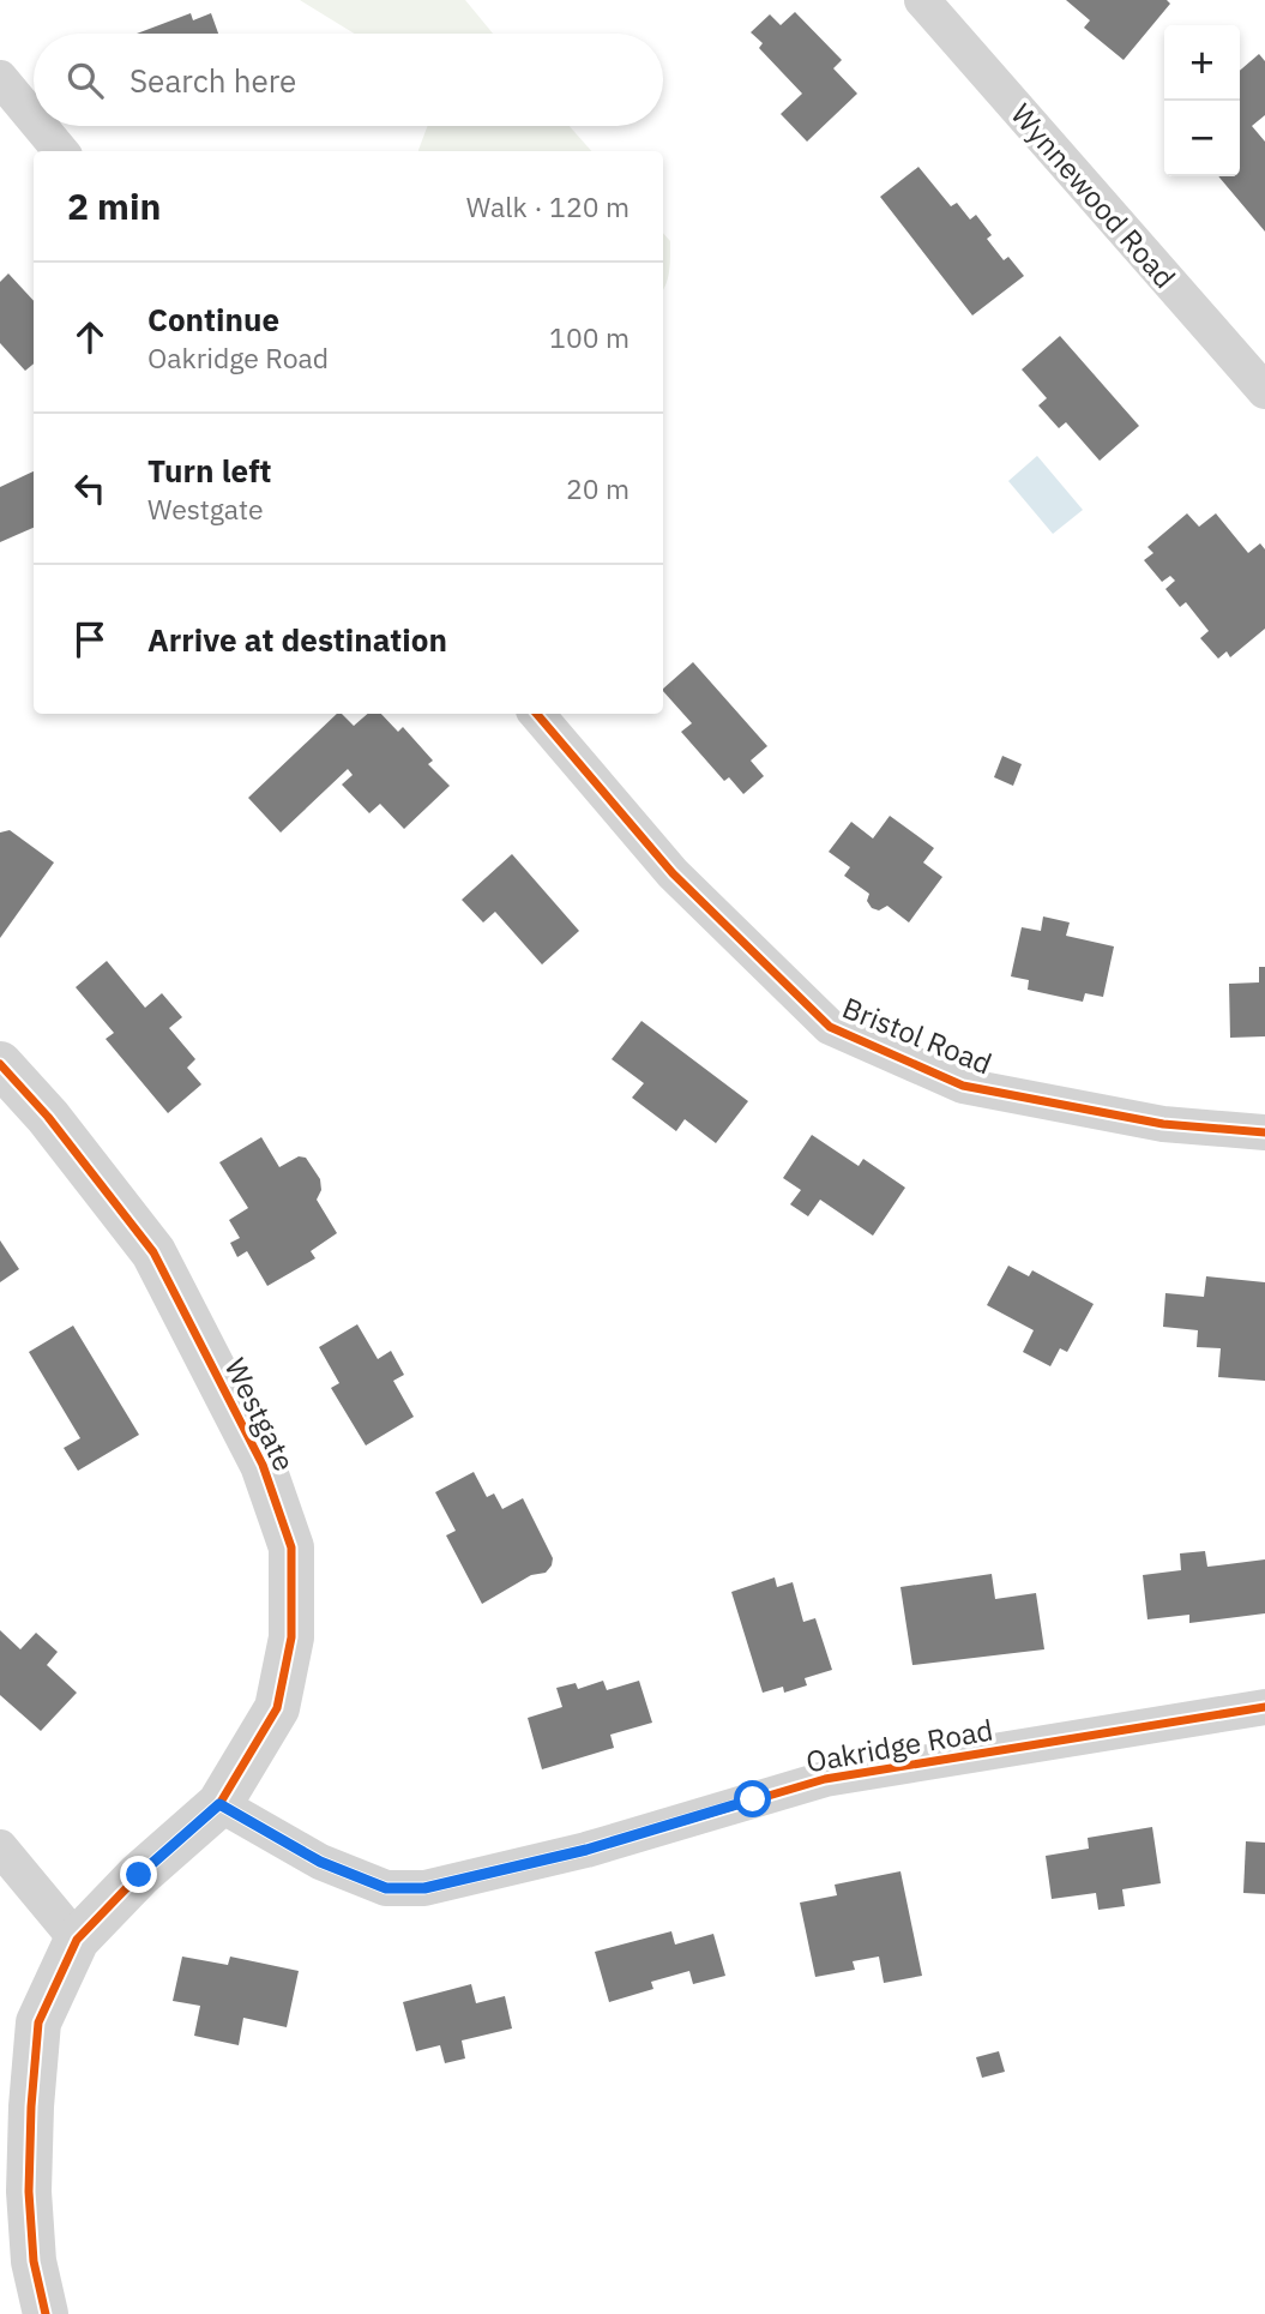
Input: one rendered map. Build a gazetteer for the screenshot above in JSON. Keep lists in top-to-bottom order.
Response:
{
  "streets": {
    "street": [
      "Wynnewood Road",
      "Bristol Road",
      "Westgate",
      "Oakridge Road"
    ]
  },
  "crossings": [
    ["Westgate", "Oakridge Road"]
  ],
  "page": {
    "map_buttons": ["+", "−"],
    "search": "Search here",
    "heading": ["2 min", "Walk · 120 m"],
    "list": [
      ["Continue", "Oakridge Road", "100 m"],
      ["Turn left", "Westgate", "20 m"],
      "Arrive at destination"
    ]
  }
}
